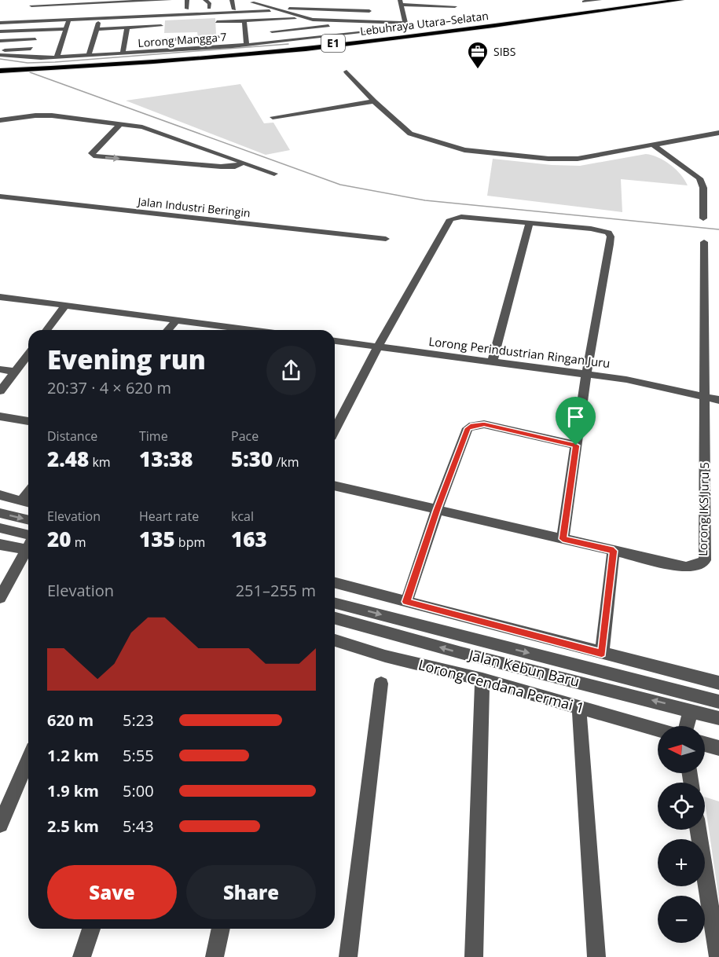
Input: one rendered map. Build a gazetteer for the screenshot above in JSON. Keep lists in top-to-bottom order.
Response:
{
  "streets": {
    "highway": ["Lebuhraya Utara–Selatan", "E1"],
    "street": [
      "Lorong Mangga 7",
      "Jalan Industri Beringin",
      "Lorong Perindustrian Ringan Juru",
      "Lorong IKS Juru 5",
      "Jalan Kebun Baru",
      "Lorong Cendana Permai 1"
    ]
  },
  "crossings": [
    ["Lorong Perindustrian Ringan Juru", "Lorong IKS Juru 5"]
  ],
  "places": {
    "office": ["SIBS"]
  },
  "north": "left",
  "page": {
    "heading": ["Evening run", "20:37 · 4 × 620 m"],
    "stats": [
      ["Distance", "2.48 km"],
      ["Time", "13:38"],
      ["Pace", "5:30 /km"],
      ["Elevation", "20 m"],
      ["Heart rate", "135 bpm"],
      ["kcal", "163"]
    ],
    "chart": ["Elevation", "251–255 m"],
    "list": [
      {
        "name": "620 m",
        "note": "5:23"
      },
      {
        "name": "1.2 km",
        "note": "5:55"
      },
      {
        "name": "1.9 km",
        "note": "5:00"
      },
      {
        "name": "2.5 km",
        "note": "5:43"
      }
    ],
    "map_buttons": ["+", "−"],
    "buttons": ["Save", "Share"]
  }
}
